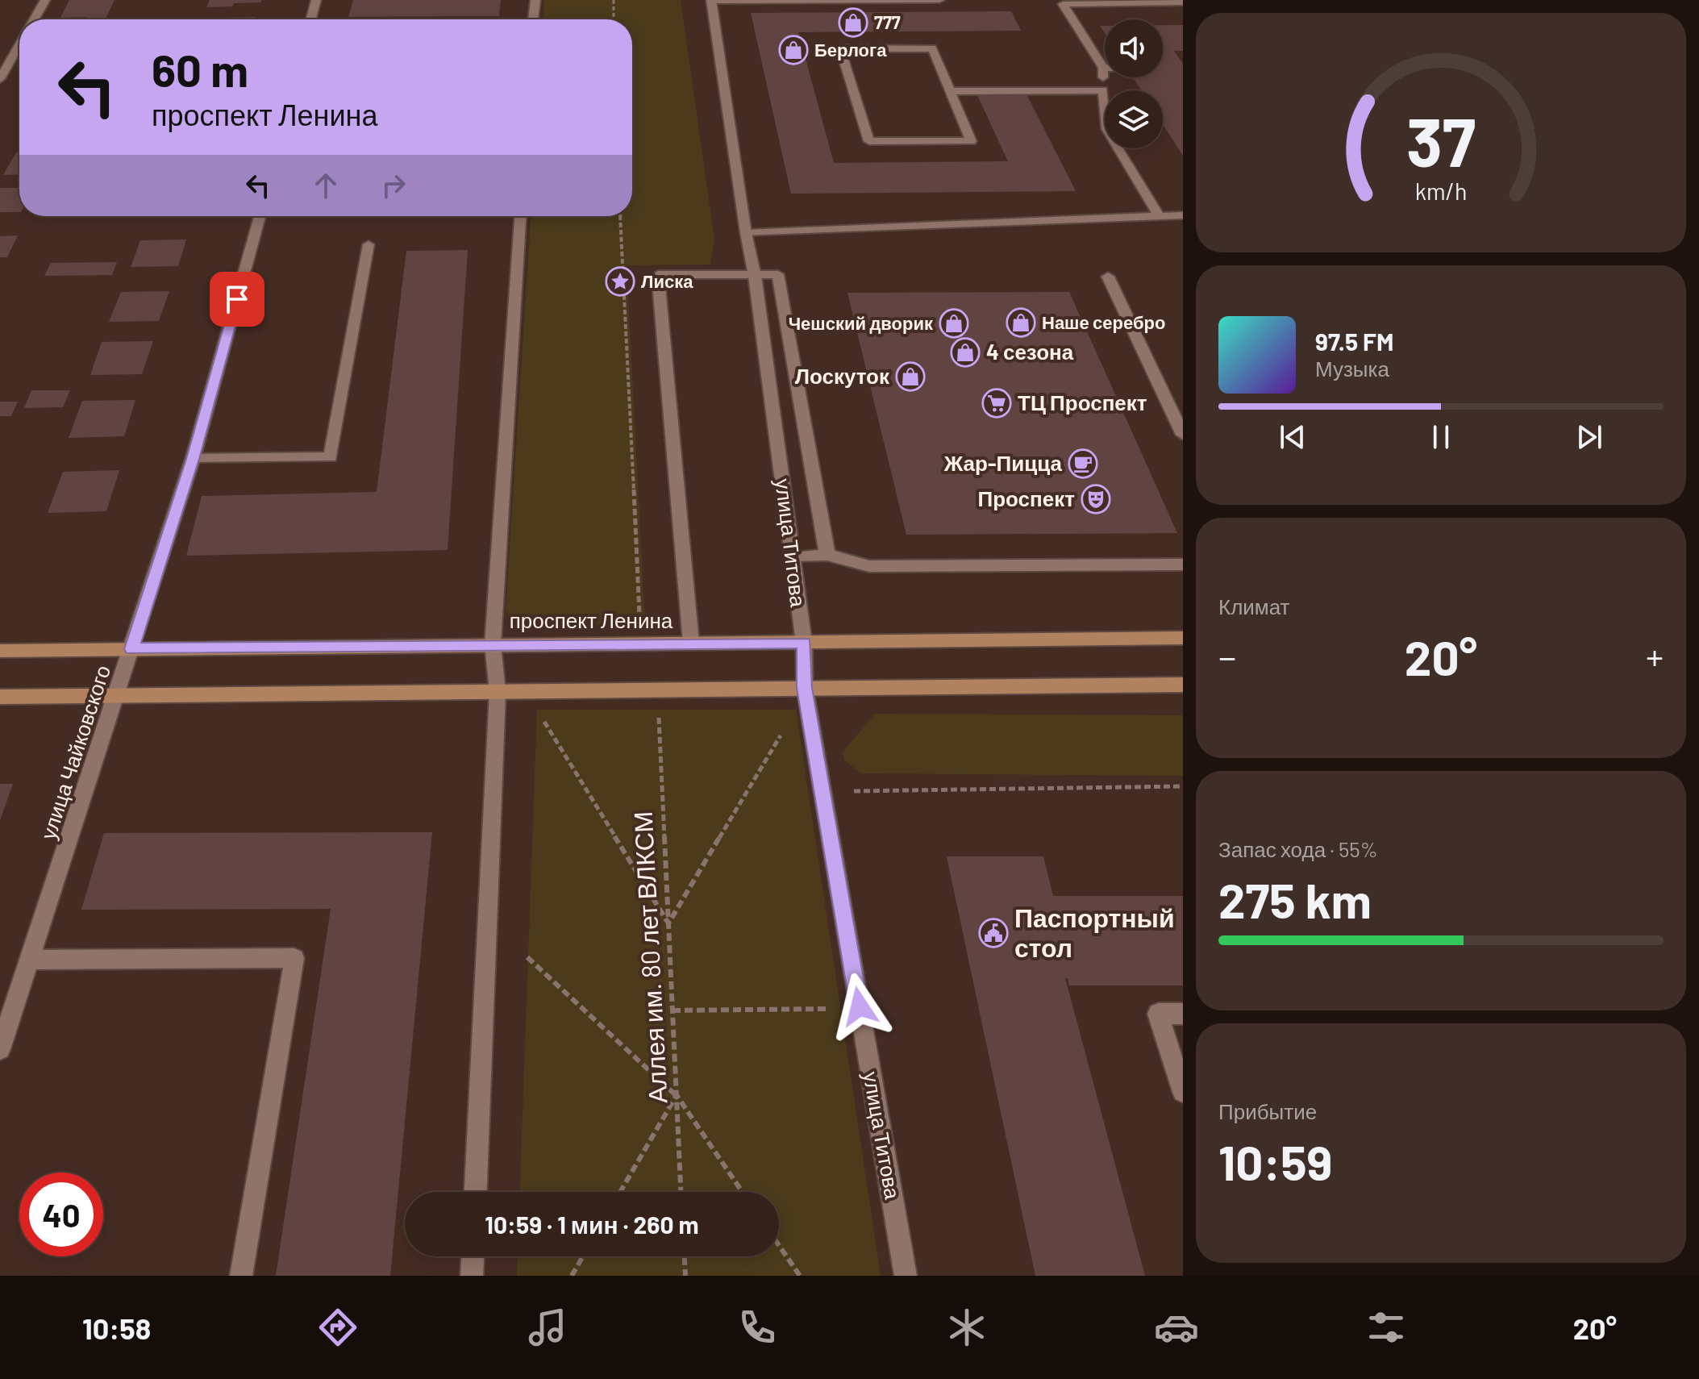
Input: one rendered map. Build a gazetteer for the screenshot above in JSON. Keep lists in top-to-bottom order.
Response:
{
  "streets": {
    "main road": ["проспект Ленина"],
    "street": ["улица Титова", "улица Чайковского"],
    "path": ["Аллея им. 80 лет ВЛКСМ"]
  },
  "crossings": [
    ["улица Титова", "проспект Ленина"],
    ["проспект Ленина", "улица Чайковского"]
  ],
  "places": {
    "shop": [
      "777",
      "Берлога",
      "Наше серебро",
      "Чешский дворик",
      "4 сезона",
      "Лоскуток"
    ],
    "place": ["Лиска"],
    "supermarket": ["ТЦ Проспект"],
    "cafe": ["Жар-Пицца"],
    "theatre": ["Проспект"],
    "public building": ["Паспортный стол"]
  },
  "page": {
    "turn": ["60 m", "проспект Ленина"],
    "song": ["97.5 FM", "Музыка"],
    "tile": [
      "Климат",
      ["Запас хода · 55%", "275 km"],
      ["Прибытие", "10:59"]
    ],
    "heat": ["−", "20°", "+"],
    "limit": "40",
    "trip": "10:59 · 1 мин · 260 m",
    "tabs": ["10:58", "20°"],
    "gauge": ["37", "km/h"]
  }
}
